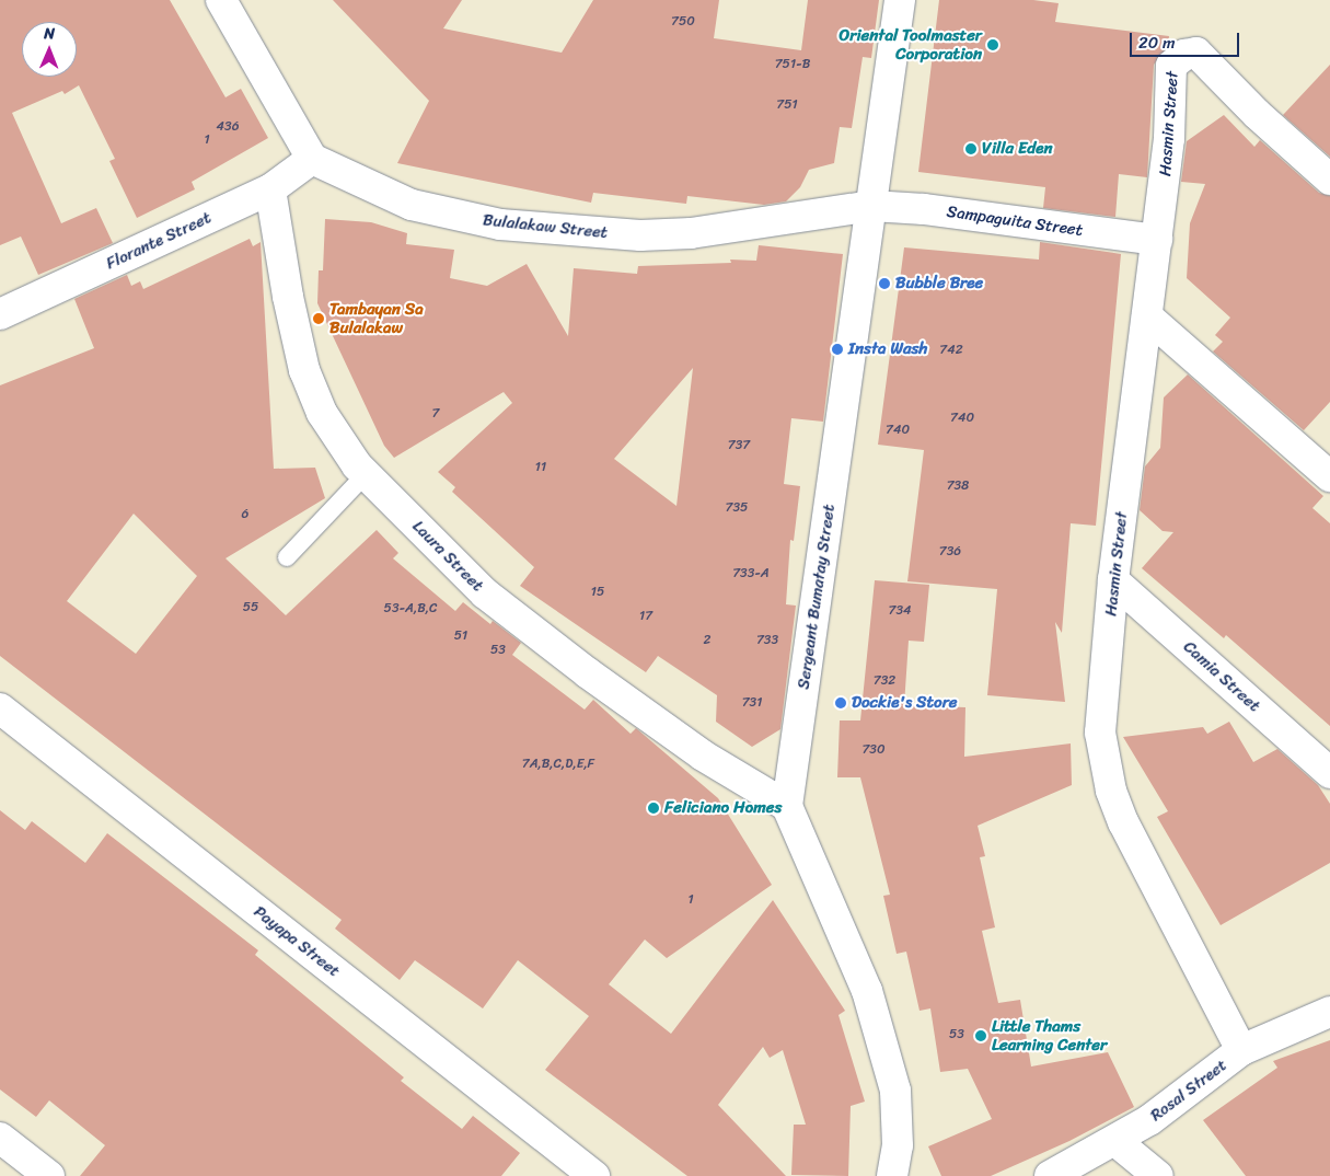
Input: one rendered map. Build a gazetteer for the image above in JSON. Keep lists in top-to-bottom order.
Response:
{
  "streets": {
    "street": [
      "Hasmin Street",
      "Sampaguita Street",
      "Bulalakaw Street",
      "Florante Street",
      "Laura Street",
      "Sergeant Bumatay Street",
      "Camia Street",
      "Payapa Street",
      "Rosal Street"
    ]
  },
  "crossings": [
    ["Hasmin Street", "Sampaguita Street"],
    ["Hasmin Street", "Camia Street"],
    ["Hasmin Street", "Rosal Street"],
    ["Sampaguita Street", "Bulalakaw Street"],
    ["Sampaguita Street", "Sergeant Bumatay Street"],
    ["Bulalakaw Street", "Florante Street"],
    ["Bulalakaw Street", "Sergeant Bumatay Street"],
    ["Florante Street", "Laura Street"],
    ["Laura Street", "Sergeant Bumatay Street"]
  ],
  "places": [
    "Oriental Toolmaster Corporation",
    "Villa Eden",
    "Bubble Bree",
    "Tambayan Sa Bulalakaw",
    "Insta Wash",
    "Dockie's Store",
    "Feliciano Homes",
    "Little Thams Learning Center"
  ],
  "house_numbers": [
    "750",
    "751-B",
    "751",
    "436",
    "1",
    "742",
    "7",
    "740",
    "740",
    "737",
    "11",
    "738",
    "735",
    "6",
    "736",
    "733-A",
    "15",
    "55",
    "53-A,B,C",
    "734",
    "17",
    "51",
    "2",
    "733",
    "53",
    "732",
    "731",
    "730",
    "7A,B,C,D,E,F",
    "1",
    "53"
  ],
  "scale_bar": "20 m",
  "north": "top"
}
